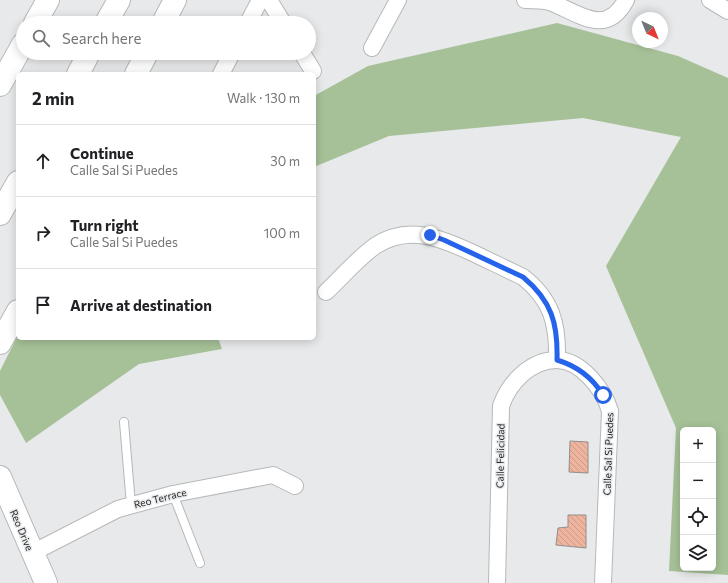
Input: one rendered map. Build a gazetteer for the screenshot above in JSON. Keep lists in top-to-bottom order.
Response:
{
  "streets": {
    "main road": ["Reo Drive"],
    "street": ["Calle Sal Si Puedes", "Calle Felicidad", "Reo Terrace"]
  },
  "crossings": [
    ["Calle Sal Si Puedes", "Calle Felicidad"],
    ["Reo Terrace", "Reo Drive"]
  ],
  "north": "bottom right",
  "page": {
    "search": "Search here",
    "heading": ["2 min", "Walk · 130 m"],
    "list": [
      ["Continue", "Calle Sal Si Puedes", "30 m"],
      ["Turn right", "Calle Sal Si Puedes", "100 m"],
      "Arrive at destination"
    ],
    "map_buttons": ["+", "−"]
  }
}
